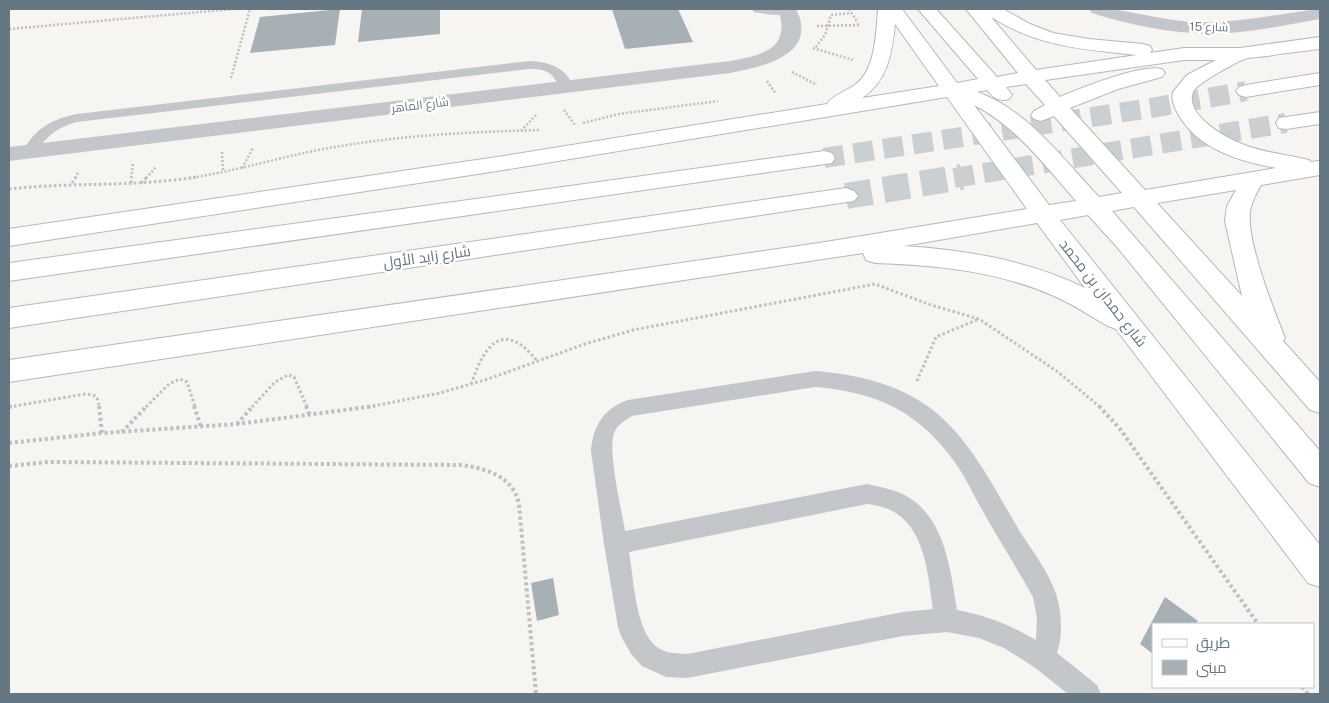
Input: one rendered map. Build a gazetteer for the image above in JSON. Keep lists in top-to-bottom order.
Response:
{
  "streets": {
    "main road": ["شارع زايد الأول", "شارع حمدان بن محمد"],
    "street": ["شارع 15", "شارع الماهر"]
  },
  "legend": ["طريق", "مبنى"]
}
